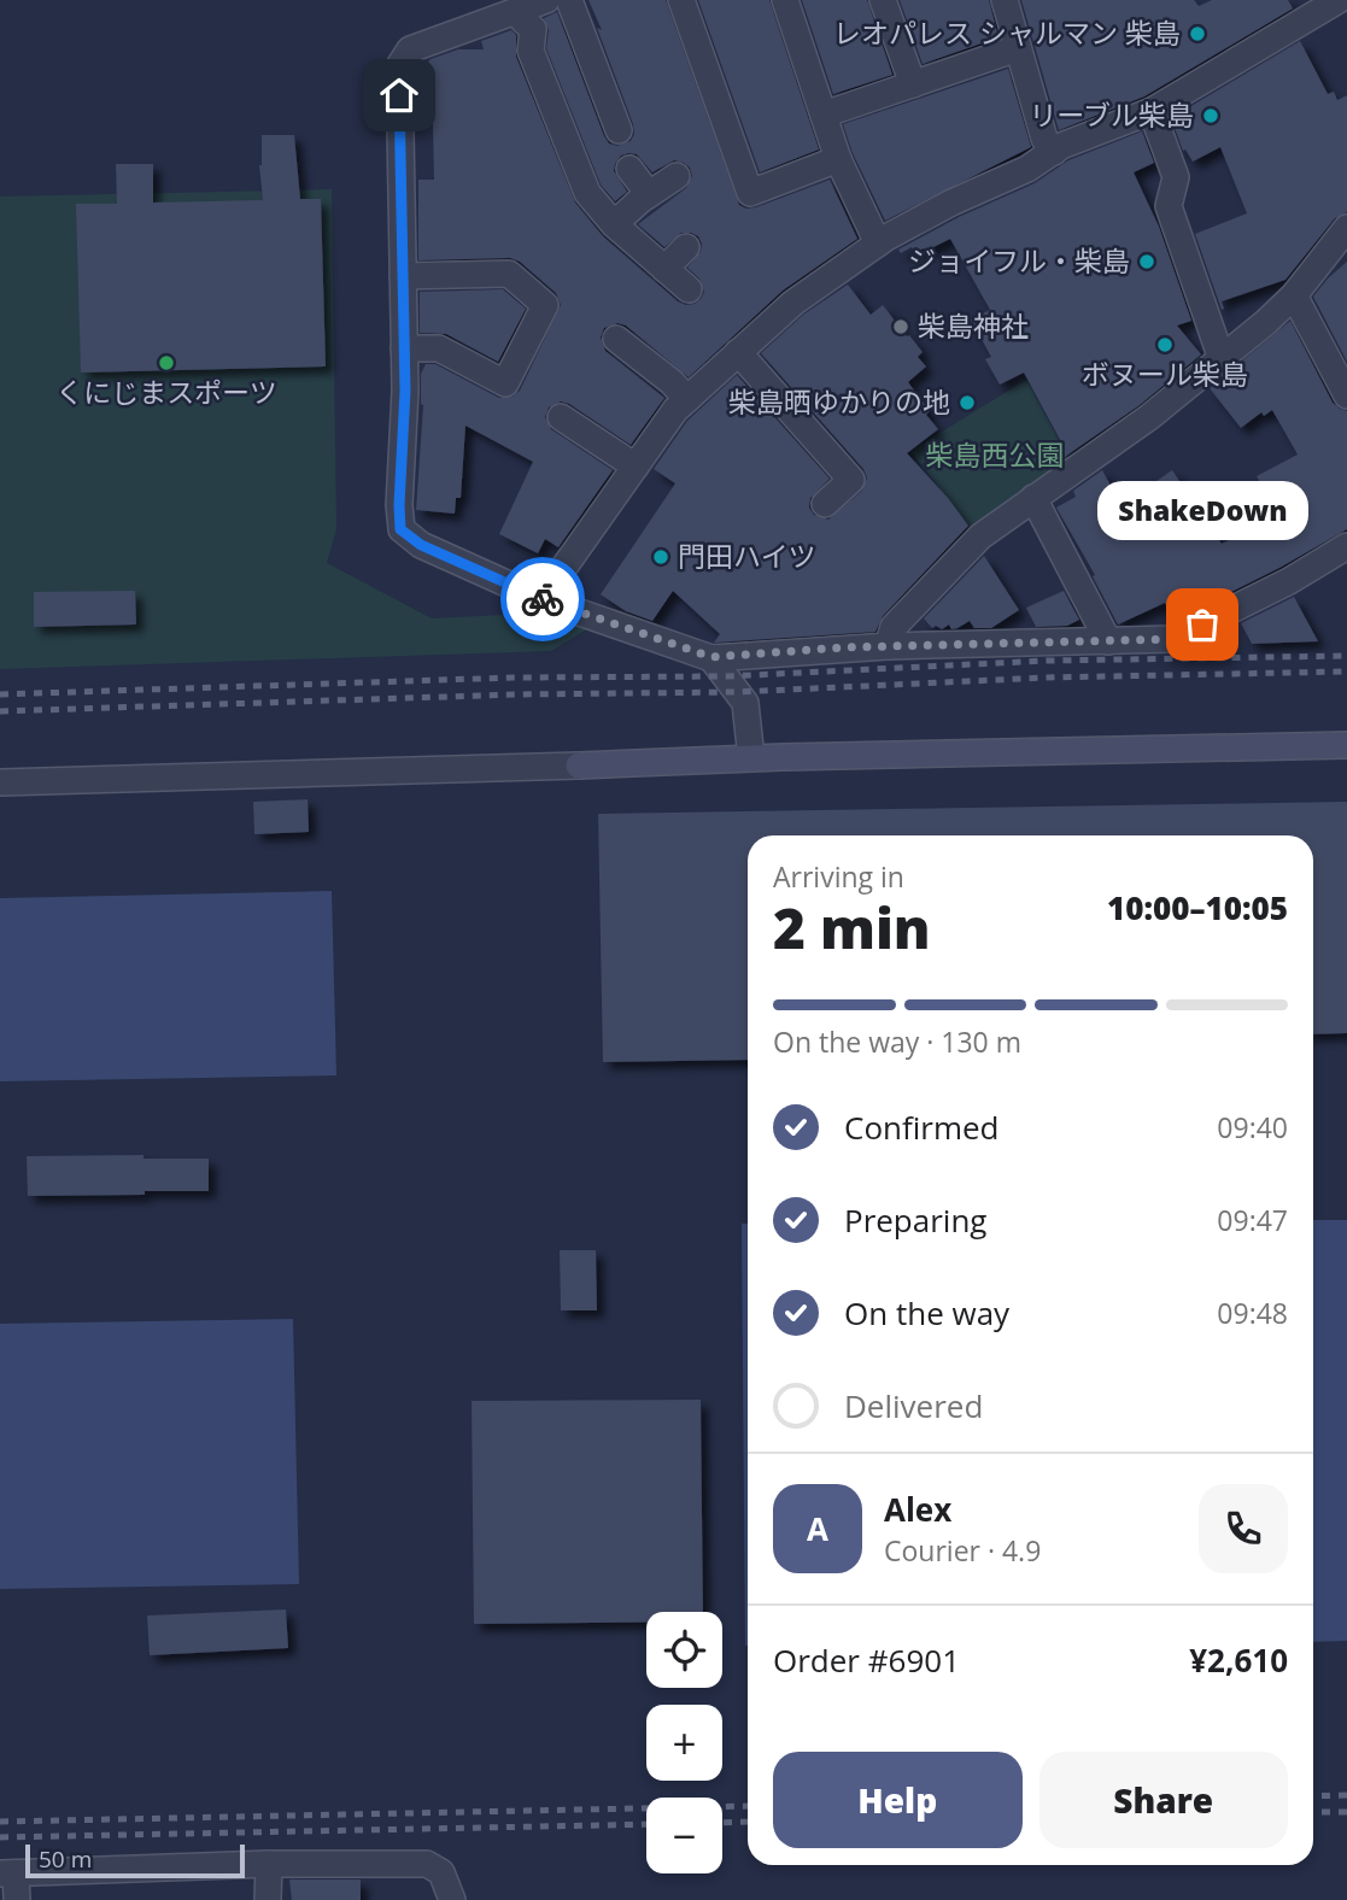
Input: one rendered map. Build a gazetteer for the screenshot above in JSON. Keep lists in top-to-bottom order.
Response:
{
  "parks": ["柴島西公園"],
  "places": [
    "レオパレス シャルマン 柴島",
    "リーブル柴島",
    "ジョイフル・柴島",
    "柴島神社",
    "ボヌール柴島",
    "くにじまスポーツ",
    "柴島晒ゆかりの地",
    "門田ハイツ",
    "ShakeDown"
  ],
  "scale_bar": "50 m",
  "page": {
    "bubble": "ShakeDown",
    "heading": ["2 min", "Arriving in", "10:00–10:05"],
    "panel": [
      "Alex",
      "Courier · 4.9",
      "Order #6901",
      "¥2,610"
    ],
    "bar": "On the way · 130 m",
    "list": [
      ["Confirmed", "09:40"],
      ["Preparing", "09:47"],
      ["On the way", "09:48"],
      "Delivered"
    ],
    "round": "A",
    "map_buttons": ["+", "−"],
    "buttons": ["Help", "Share"],
    "scale": "50 m"
  }
}
